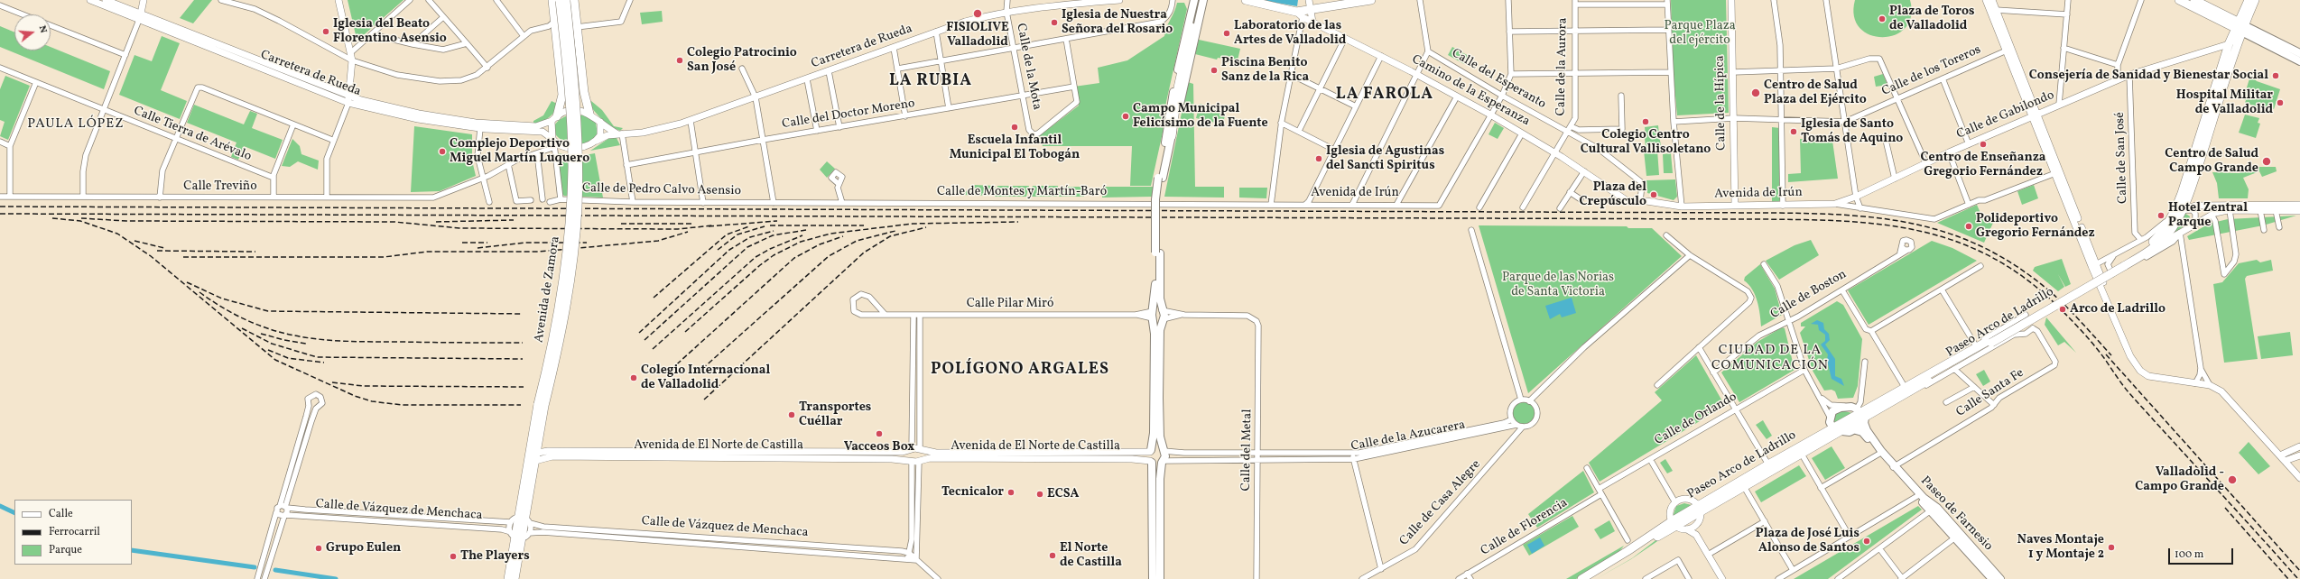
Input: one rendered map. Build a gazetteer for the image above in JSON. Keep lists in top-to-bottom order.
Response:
{
  "streets": {
    "main road": ["Avenida de Zamora", "Paseo Arco de Ladrillo", "Paseo de Farnesio"],
    "street": [
      "Carretera de Rueda",
      "Calle de la Mota",
      "Calle de la Aurora",
      "Calle de los Toreros",
      "Calle del Esperanto",
      "Camino de la Esperanza",
      "Calle de la Hípica",
      "Calle del Doctor Moreno",
      "Calle de Gabilondo",
      "Calle Tierra de Arévalo",
      "Calle de San José",
      "Calle Treviño",
      "Calle de Pedro Calvo Asensio",
      "Calle de Montes y Martín-Baró",
      "Avenida de Irún",
      "Calle de Boston",
      "Calle Pilar Miró",
      "Calle Santa Fe",
      "Calle de Orlando",
      "Calle de la Azucarera",
      "Avenida de El Norte de Castilla",
      "Calle del Metal",
      "Calle de Casa Alegre",
      "Calle de Vázquez de Menchaca",
      "Calle de Florencia"
    ]
  },
  "crossings": [
    ["Carretera de Rueda", "Calle de la Mota"],
    ["Carretera de Rueda", "Calle Treviño"],
    ["Calle de la Mota", "Calle del Doctor Moreno"],
    ["Calle de la Aurora", "Calle del Esperanto"],
    ["Calle de la Aurora", "Camino de la Esperanza"],
    ["Calle de los Toreros", "Calle de la Hípica"],
    ["Calle del Esperanto", "Camino de la Esperanza"],
    ["Camino de la Esperanza", "Avenida de Irún"],
    ["Calle de la Hípica", "Avenida de Irún"],
    ["Calle de Gabilondo", "Calle de San José"],
    ["Calle de Gabilondo", "Avenida de Irún"],
    ["Calle de San José", "Paseo Arco de Ladrillo"],
    ["Calle de Pedro Calvo Asensio", "Calle de Montes y Martín-Baró"],
    ["Calle de Montes y Martín-Baró", "Avenida de Irún"],
    ["Avenida de Zamora", "Avenida de El Norte de Castilla"],
    ["Avenida de Zamora", "Calle de Vázquez de Menchaca"],
    ["Paseo Arco de Ladrillo", "Calle Santa Fe"],
    ["Paseo Arco de Ladrillo", "Paseo de Farnesio"],
    ["Calle Santa Fe", "Paseo de Farnesio"],
    ["Calle de la Azucarera", "Calle del Metal"],
    ["Calle de la Azucarera", "Calle de Casa Alegre"]
  ],
  "districts": [
    "LA RUBIA",
    "LA FAROLA",
    "PAULA LÓPEZ",
    "CIUDAD DE LA COMUNICACIÓN",
    "POLÍGONO ARGALES"
  ],
  "parks": ["Parque Plaza del ejército", "Parque de las Norias de Santa Victoria"],
  "places": [
    "FISIOLIVE Valladolid",
    "Plaza de Toros de Valladolid",
    "Iglesia de Nuestra Señora del Rosario",
    "Iglesia del Beato Florentino Asensio",
    "Laboratorio de las Artes de Valladolid",
    "Colegio Patrocinio San José",
    "Piscina Benito Sanz de la Rica",
    "Consejería de Sanidad y Bienestar Social",
    "Centro de Salud Plaza del Ejército",
    "Hospital Militar de Valladolid",
    "Campo Municipal Felicísimo de la Fuente",
    "Colegio Centro Cultural Vallisoletano",
    "Escuela Infantil Municipal El Tobogán",
    "Iglesia de Santo Tomás de Aquino",
    "Centro de Enseñanza Gregorio Fernández",
    "Complejo Deportivo Miguel Martín Luquero",
    "Iglesia de Agustinas del Sancti Spiritus",
    "Centro de Salud Campo Grande",
    "Plaza del Crepúsculo",
    "Hotel Zentral Parque",
    "Polideportivo Gregorio Fernández",
    "Arco de Ladrillo",
    "Colegio Internacional de Valladolid",
    "Transportes Cuéllar",
    "Vacceos Box",
    "Valladolid - Campo Grande",
    "Tecnicalor",
    "ECSA",
    "Plaza de José Luis Alonso de Santos",
    "Naves Montaje 1 y Montaje 2",
    "Grupo Eulen",
    "El Norte de Castilla",
    "The Players"
  ],
  "legend": ["Calle", "Ferrocarril", "Parque"],
  "scale_bar": "100 m",
  "north": "right"
}
